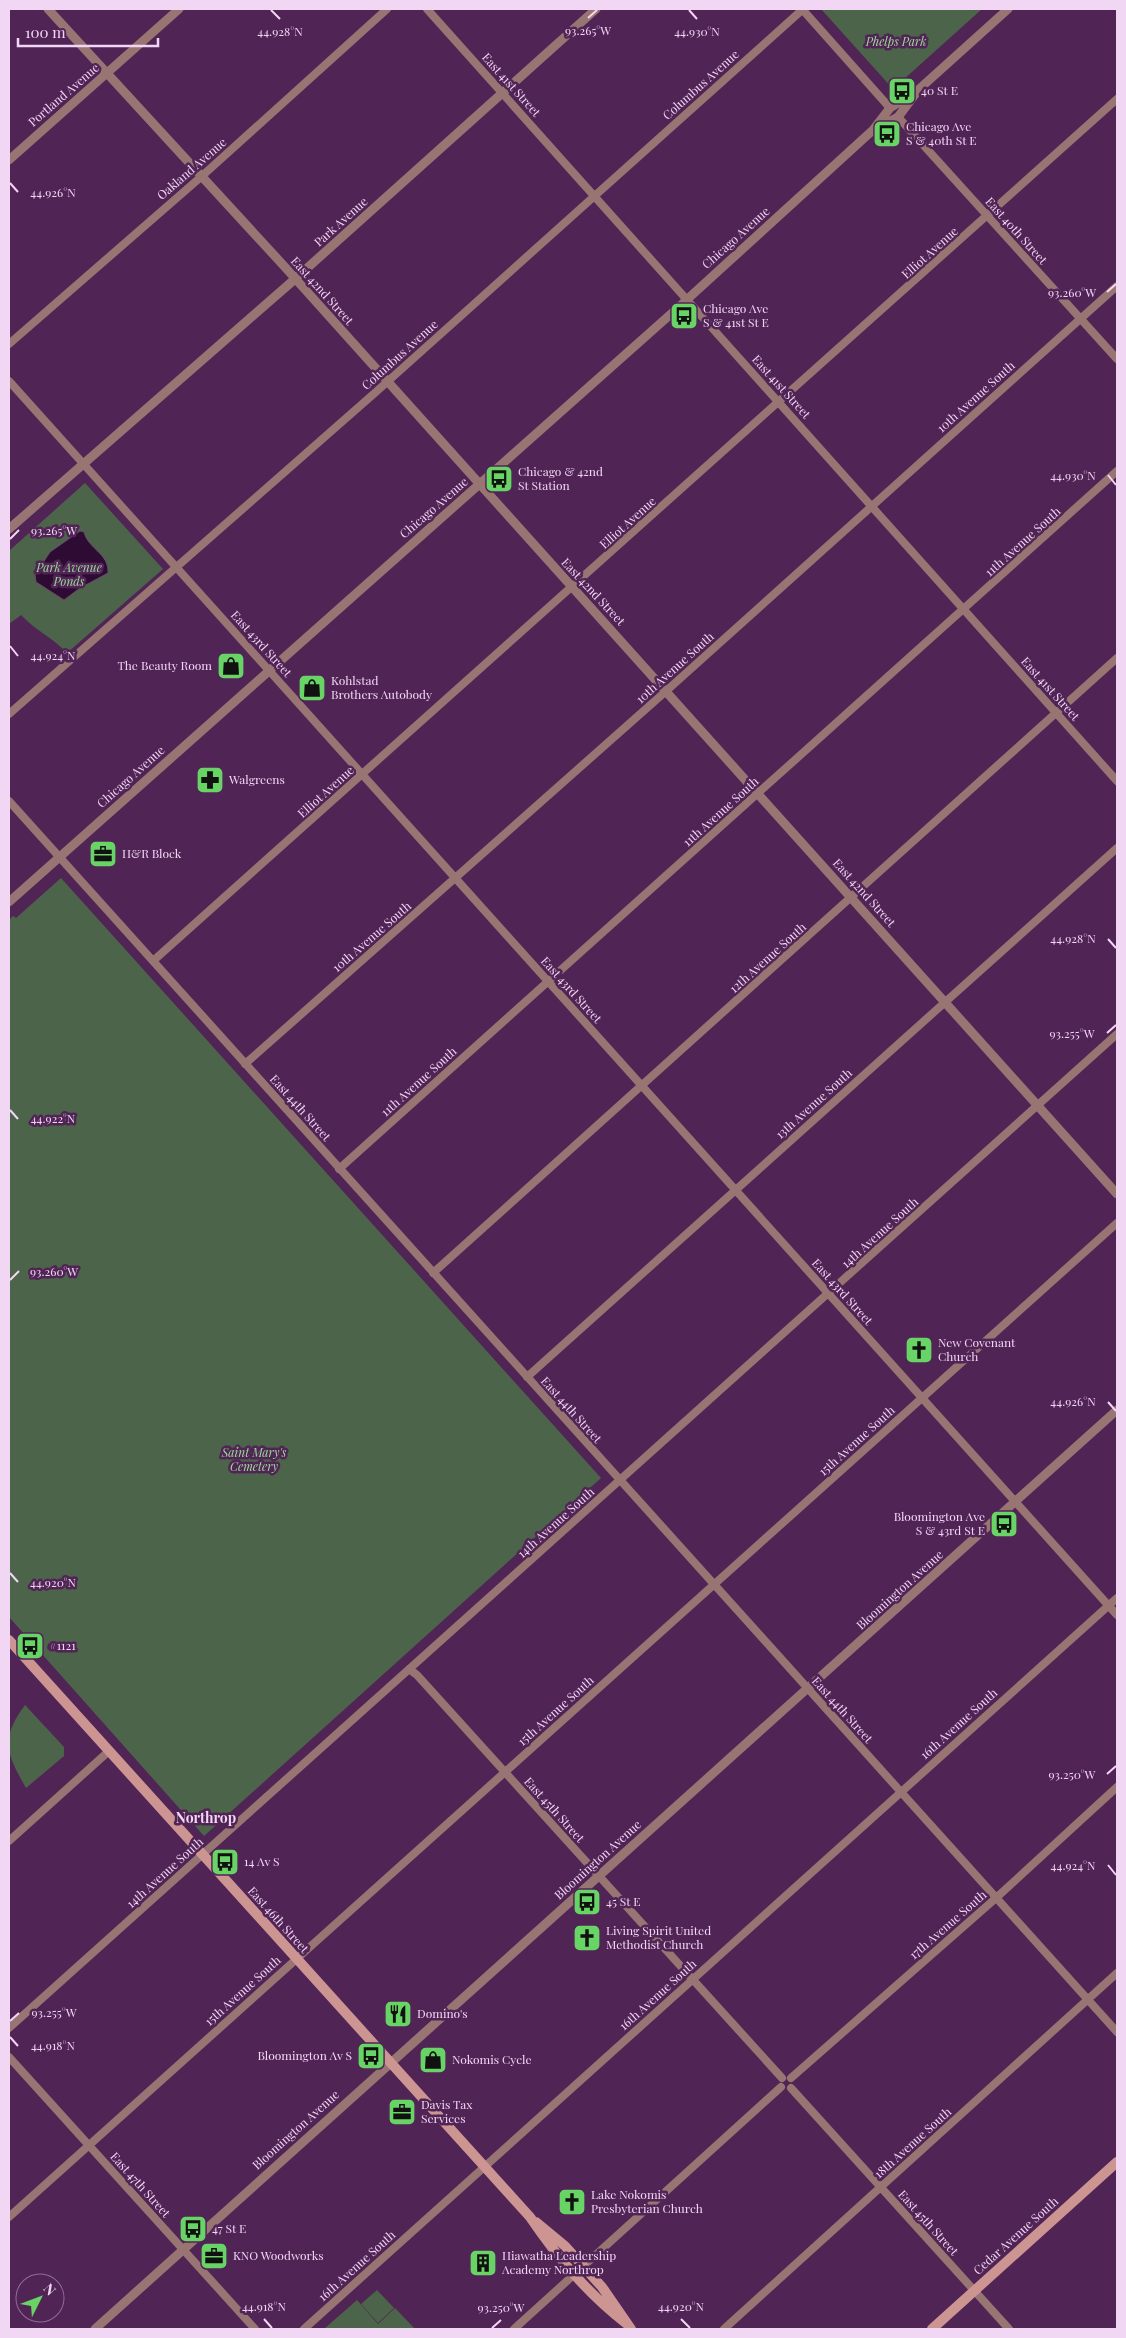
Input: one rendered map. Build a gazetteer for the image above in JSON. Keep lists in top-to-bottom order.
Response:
{
  "streets": {
    "main road": ["East 46th Street", "Cedar Avenue South"],
    "street": [
      "East 41st Street",
      "Columbus Avenue",
      "Portland Avenue",
      "Oakland Avenue",
      "Park Avenue",
      "East 40th Street",
      "Chicago Avenue",
      "Elliot Avenue",
      "East 42nd Street",
      "10th Avenue South",
      "11th Avenue South",
      "East 43rd Street",
      "12th Avenue South",
      "13th Avenue South",
      "East 44th Street",
      "14th Avenue South",
      "15th Avenue South",
      "Bloomington Avenue",
      "16th Avenue South",
      "East 45th Street",
      "17th Avenue South",
      "18th Avenue South",
      "East 47th Street"
    ]
  },
  "crossings": [
    ["East 41st Street", "Columbus Avenue"],
    ["East 41st Street", "Park Avenue"],
    ["East 41st Street", "Chicago Avenue"],
    ["East 41st Street", "Elliot Avenue"],
    ["East 41st Street", "10th Avenue South"],
    ["East 41st Street", "11th Avenue South"],
    ["East 41st Street", "12th Avenue South"],
    ["Columbus Avenue", "East 42nd Street"],
    ["Columbus Avenue", "East 43rd Street"],
    ["Portland Avenue", "East 42nd Street"],
    ["Oakland Avenue", "East 42nd Street"],
    ["Park Avenue", "East 42nd Street"],
    ["Park Avenue", "East 43rd Street"],
    ["East 40th Street", "Chicago Avenue"],
    ["East 40th Street", "Elliot Avenue"],
    ["East 40th Street", "10th Avenue South"],
    ["Chicago Avenue", "East 42nd Street"],
    ["Chicago Avenue", "East 43rd Street"],
    ["Chicago Avenue", "East 44th Street"],
    ["Elliot Avenue", "East 42nd Street"],
    ["Elliot Avenue", "East 43rd Street"],
    ["Elliot Avenue", "East 44th Street"],
    ["East 42nd Street", "10th Avenue South"],
    ["East 42nd Street", "11th Avenue South"],
    ["East 42nd Street", "12th Avenue South"],
    ["East 42nd Street", "13th Avenue South"],
    ["East 42nd Street", "14th Avenue South"],
    ["10th Avenue South", "East 43rd Street"],
    ["10th Avenue South", "East 44th Street"],
    ["11th Avenue South", "East 43rd Street"],
    ["11th Avenue South", "East 44th Street"],
    ["East 43rd Street", "12th Avenue South"],
    ["East 43rd Street", "13th Avenue South"],
    ["East 43rd Street", "14th Avenue South"],
    ["East 43rd Street", "15th Avenue South"],
    ["East 43rd Street", "Bloomington Avenue"],
    ["East 43rd Street", "16th Avenue South"],
    ["12th Avenue South", "East 44th Street"],
    ["13th Avenue South", "East 44th Street"],
    ["East 44th Street", "14th Avenue South"],
    ["East 44th Street", "15th Avenue South"],
    ["East 44th Street", "Bloomington Avenue"],
    ["East 44th Street", "16th Avenue South"],
    ["East 44th Street", "17th Avenue South"],
    ["East 44th Street", "18th Avenue South"],
    ["14th Avenue South", "East 45th Street"],
    ["14th Avenue South", "East 46th Street"],
    ["15th Avenue South", "East 45th Street"],
    ["15th Avenue South", "East 46th Street"],
    ["15th Avenue South", "East 47th Street"],
    ["Bloomington Avenue", "East 45th Street"],
    ["Bloomington Avenue", "East 46th Street"],
    ["Bloomington Avenue", "East 47th Street"],
    ["16th Avenue South", "East 45th Street"],
    ["16th Avenue South", "East 46th Street"],
    ["East 45th Street", "17th Avenue South"],
    ["East 45th Street", "18th Avenue South"],
    ["East 45th Street", "Cedar Avenue South"]
  ],
  "districts": ["Northrop"],
  "parks": ["Phelps Park", "Park Avenue Ponds", "Saint Mary's Cemetery"],
  "places": {
    "bus stop": [
      "40 St E",
      "Chicago Ave S & 40th St E",
      "Chicago Ave S & 41st St E",
      "Chicago & 42nd St Station",
      "Bloomington Ave S & 43rd St E",
      "#1121",
      "14 Av S",
      "45 St E",
      "Bloomington Av S",
      "47 St E"
    ],
    "shop": ["The Beauty Room", "Kohlstad Brothers Autobody", "Nokomis Cycle"],
    "pharmacy": ["Walgreens"],
    "office": ["H&R Block", "Davis Tax Services", "KNO Woodworks"],
    "church": ["New Covenant Church", "Living Spirit United Methodist Church", "Lake Nokomis Presbyterian Church"],
    "restaurant": ["Domino's"],
    "building": ["Hiawatha Leadership Academy Northrop"]
  },
  "scale_bar": "100 m",
  "north": "top right",
  "coordinates": [
    "93.265°W",
    "44.930°N",
    "44.928°N",
    "44.926°N",
    "93.260°W",
    "44.924°N",
    "93.255°W",
    "44.922°N",
    "44.920°N",
    "93.250°W",
    "44.918°N"
  ]
}
